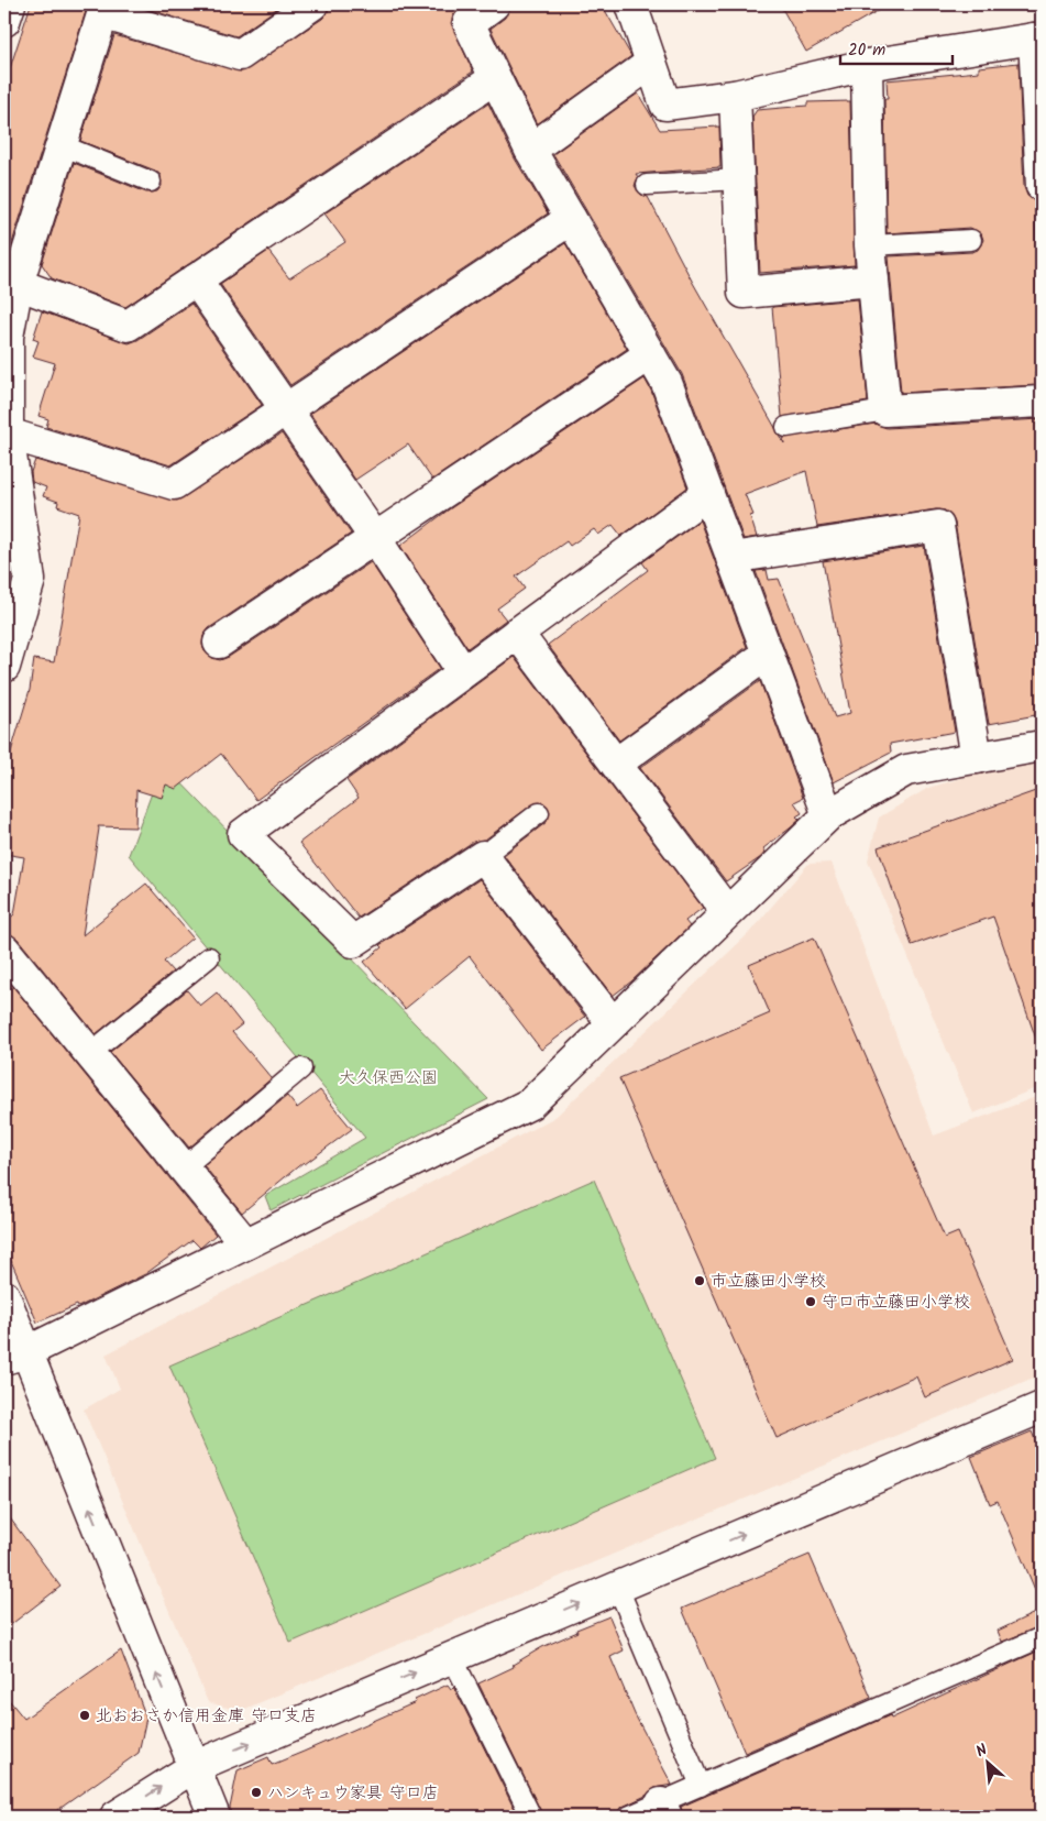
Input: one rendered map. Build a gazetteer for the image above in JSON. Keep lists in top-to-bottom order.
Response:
{
  "parks": ["大久保西公園"],
  "places": [
    "市立藤田小学校",
    "守口市立藤田小学校",
    "北おおさか信用金庫 守口支店",
    "ハンキュウ家具 守口店"
  ],
  "scale_bar": "20 m",
  "north": "top left"
}
